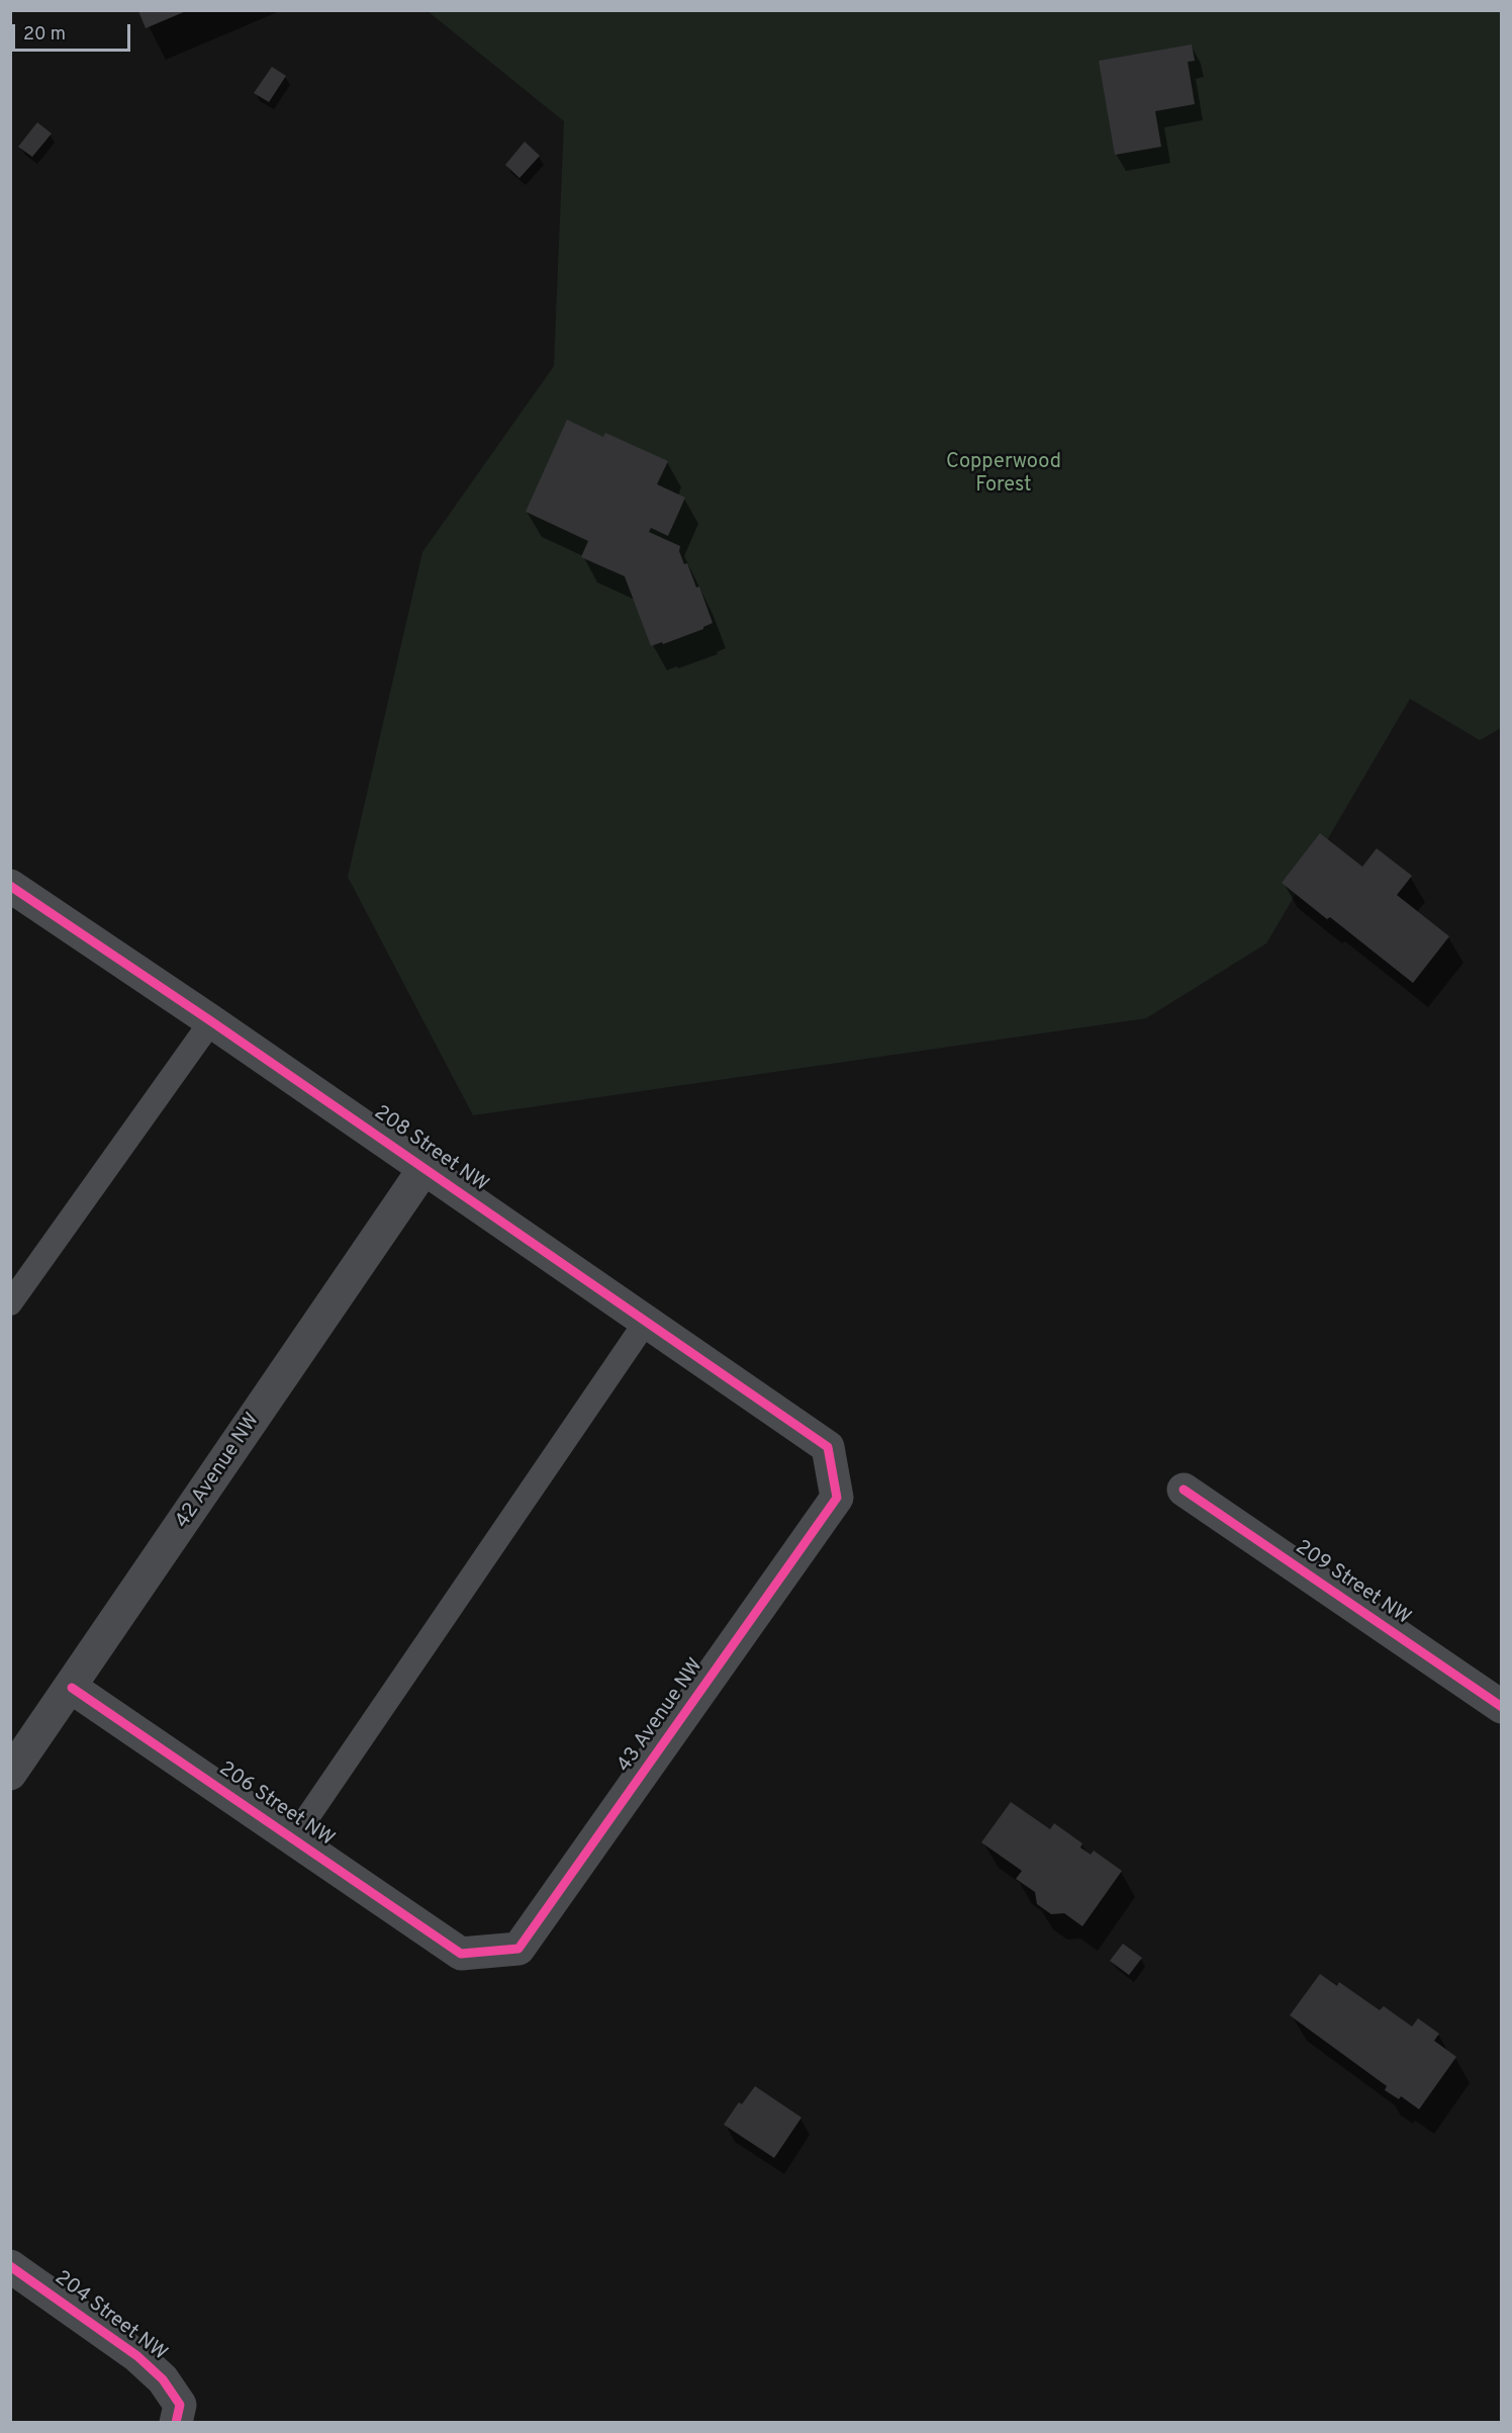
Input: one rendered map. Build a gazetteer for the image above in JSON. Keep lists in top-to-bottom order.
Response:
{
  "streets": {
    "street": [
      "208 Street NW",
      "42 Avenue NW",
      "209 Street NW",
      "43 Avenue NW",
      "206 Street NW",
      "204 Street NW"
    ]
  },
  "crossings": [
    ["208 Street NW", "42 Avenue NW"],
    ["208 Street NW", "43 Avenue NW"],
    ["42 Avenue NW", "206 Street NW"],
    ["43 Avenue NW", "206 Street NW"]
  ],
  "parks": ["Copperwood Forest"],
  "scale_bar": "20 m"
}
